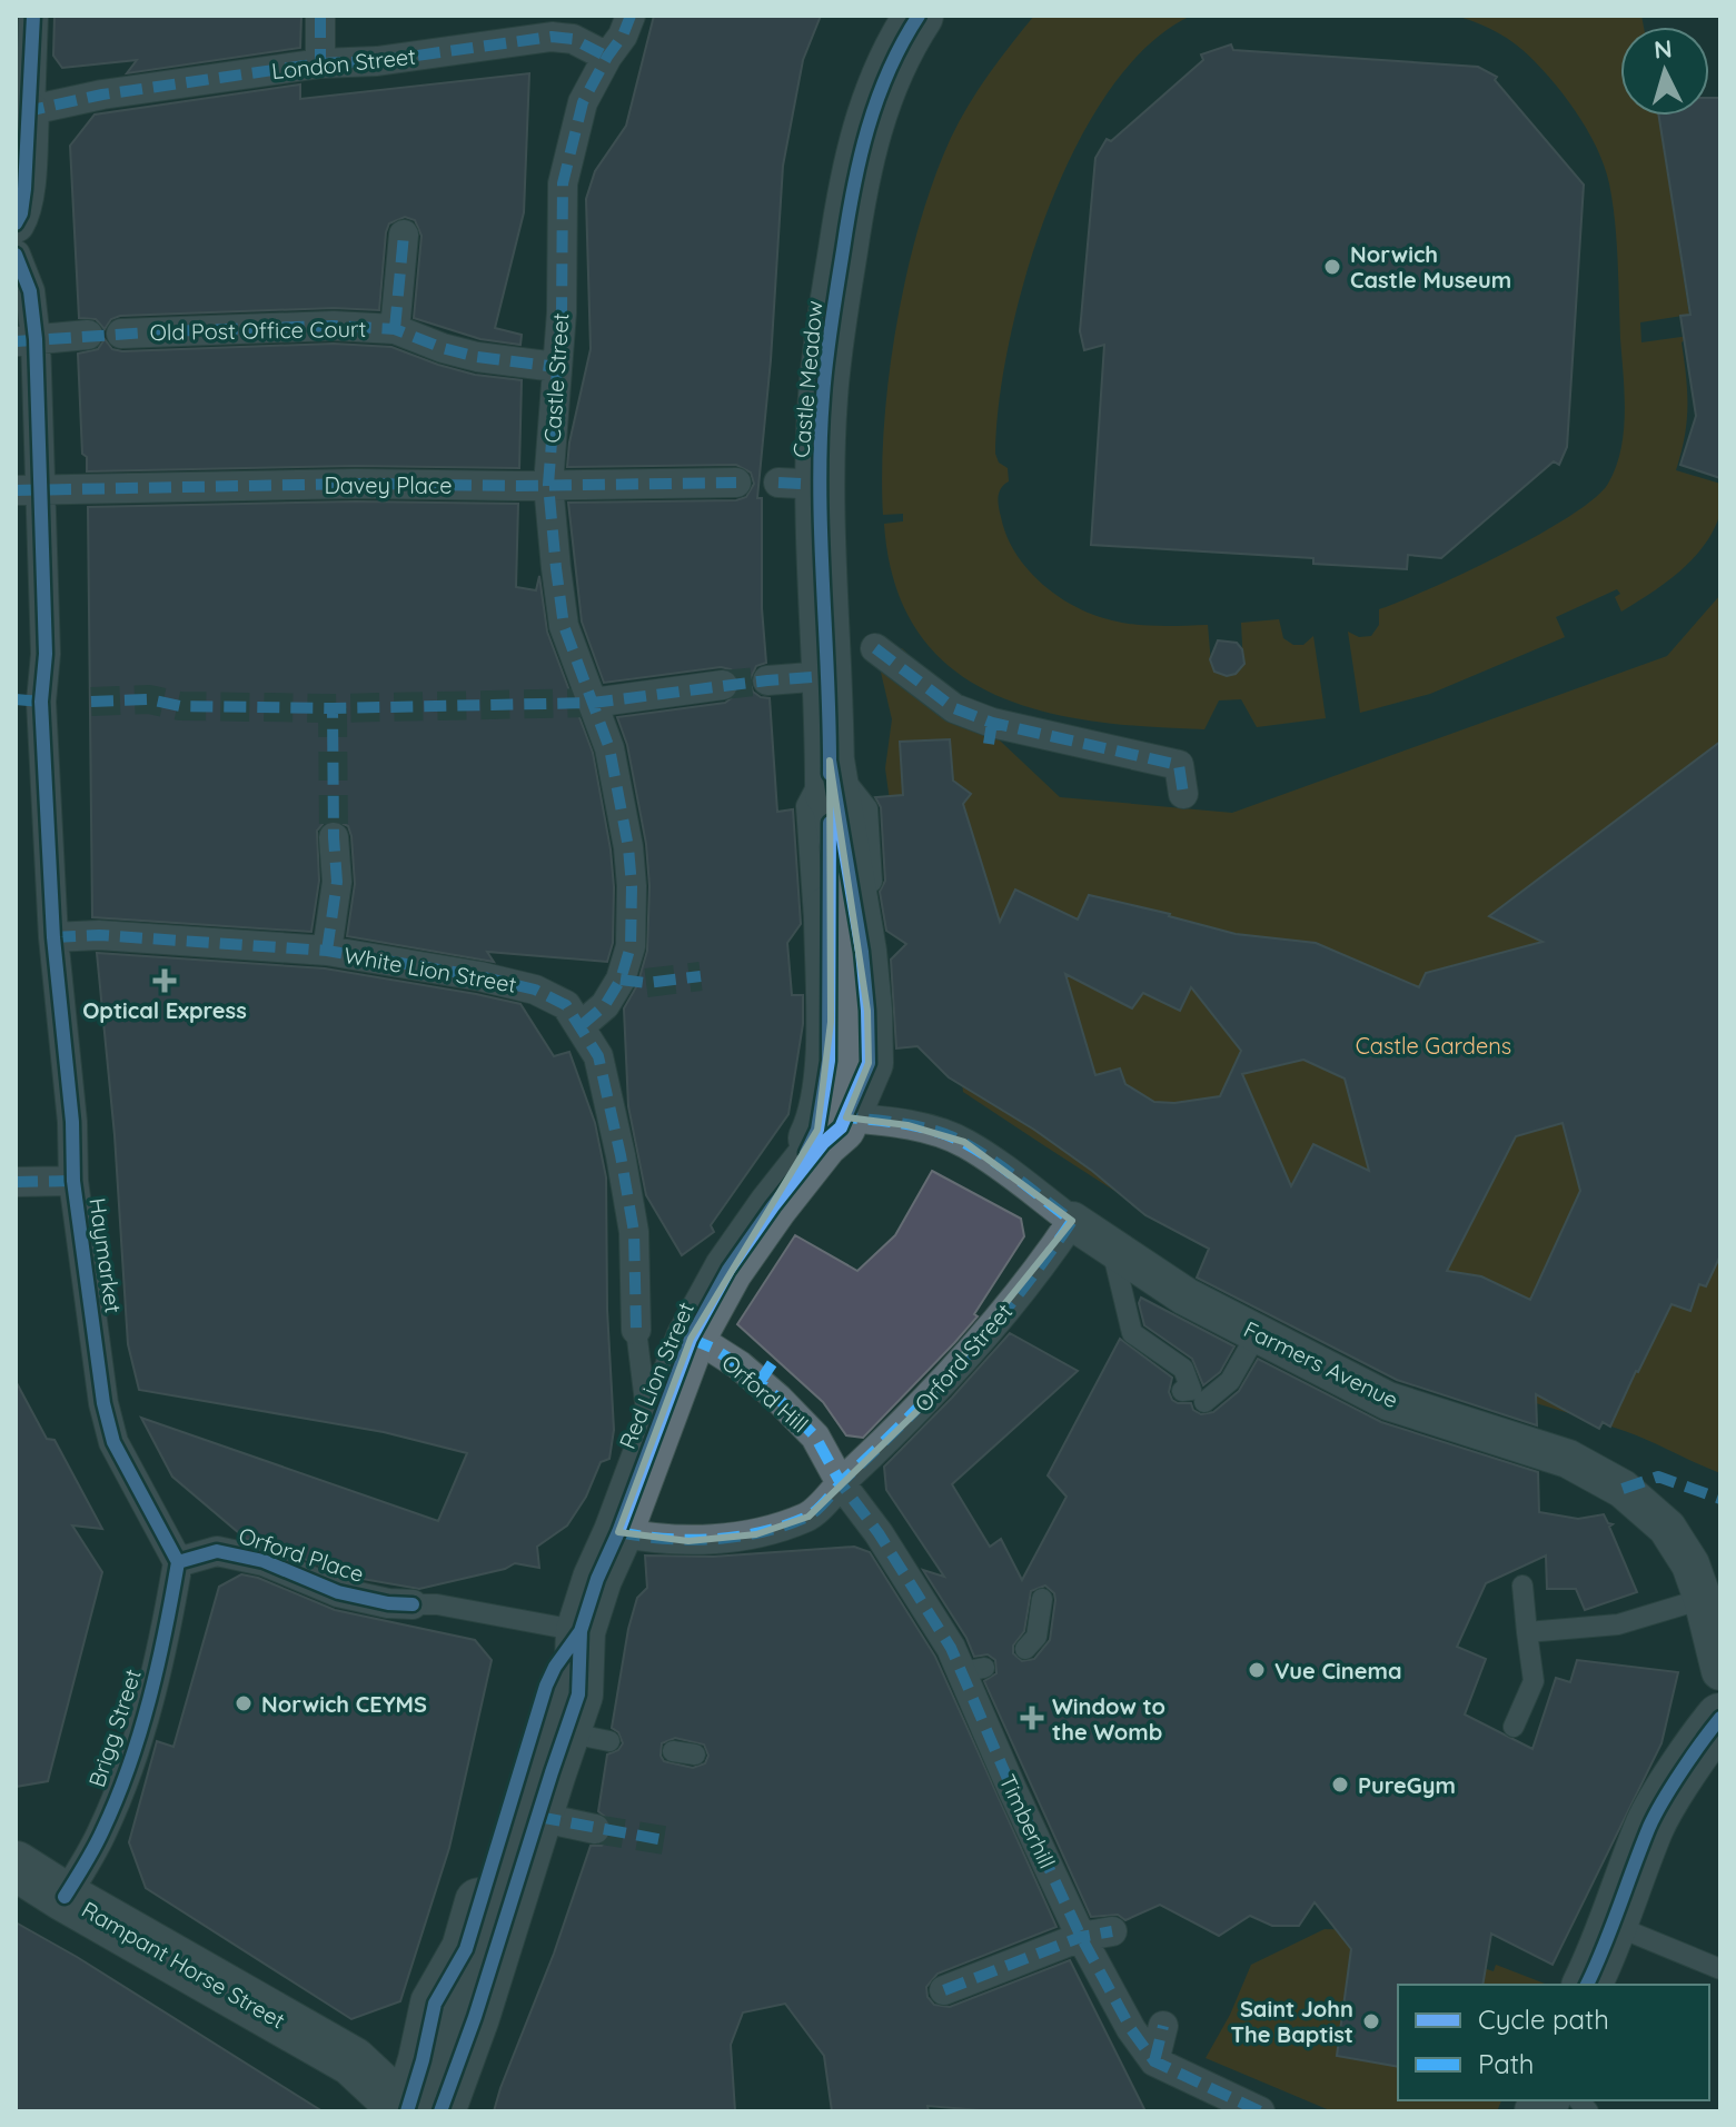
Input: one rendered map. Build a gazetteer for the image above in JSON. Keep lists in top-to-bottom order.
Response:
{
  "streets": {
    "street": [
      "London Street",
      "Old Post Office Court",
      "Castle Street",
      "Castle Meadow",
      "Davey Place",
      "White Lion Street",
      "Haymarket",
      "Orford Street",
      "Farmers Avenue",
      "Red Lion Street",
      "Orford Hill",
      "Orford Place",
      "Brigg Street",
      "Timberhill",
      "Rampant Horse Street"
    ]
  },
  "crossings": [
    ["London Street", "Castle Street"],
    ["Old Post Office Court", "Castle Street"],
    ["Castle Street", "Davey Place"],
    ["Castle Street", "White Lion Street"],
    ["Castle Meadow", "Farmers Avenue"],
    ["Castle Meadow", "Red Lion Street"],
    ["Davey Place", "Haymarket"],
    ["White Lion Street", "Haymarket"],
    ["White Lion Street", "Red Lion Street"],
    ["Haymarket", "Orford Place"],
    ["Haymarket", "Brigg Street"],
    ["Orford Street", "Farmers Avenue"],
    ["Orford Street", "Orford Hill"],
    ["Orford Street", "Timberhill"],
    ["Farmers Avenue", "Red Lion Street"],
    ["Red Lion Street", "Orford Hill"],
    ["Red Lion Street", "Orford Place"],
    ["Red Lion Street", "Rampant Horse Street"],
    ["Orford Hill", "Timberhill"],
    ["Orford Place", "Brigg Street"],
    ["Brigg Street", "Rampant Horse Street"]
  ],
  "parks": ["Castle Gardens"],
  "places": {
    "other": [
      "Norwich Castle Museum",
      "Vue Cinema",
      "Norwich CEYMS",
      "PureGym",
      "Saint John The Baptist"
    ],
    "health": ["Optical Express", "Window to the Womb"]
  },
  "legend": ["Cycle path", "Path"],
  "north": "top"
}
